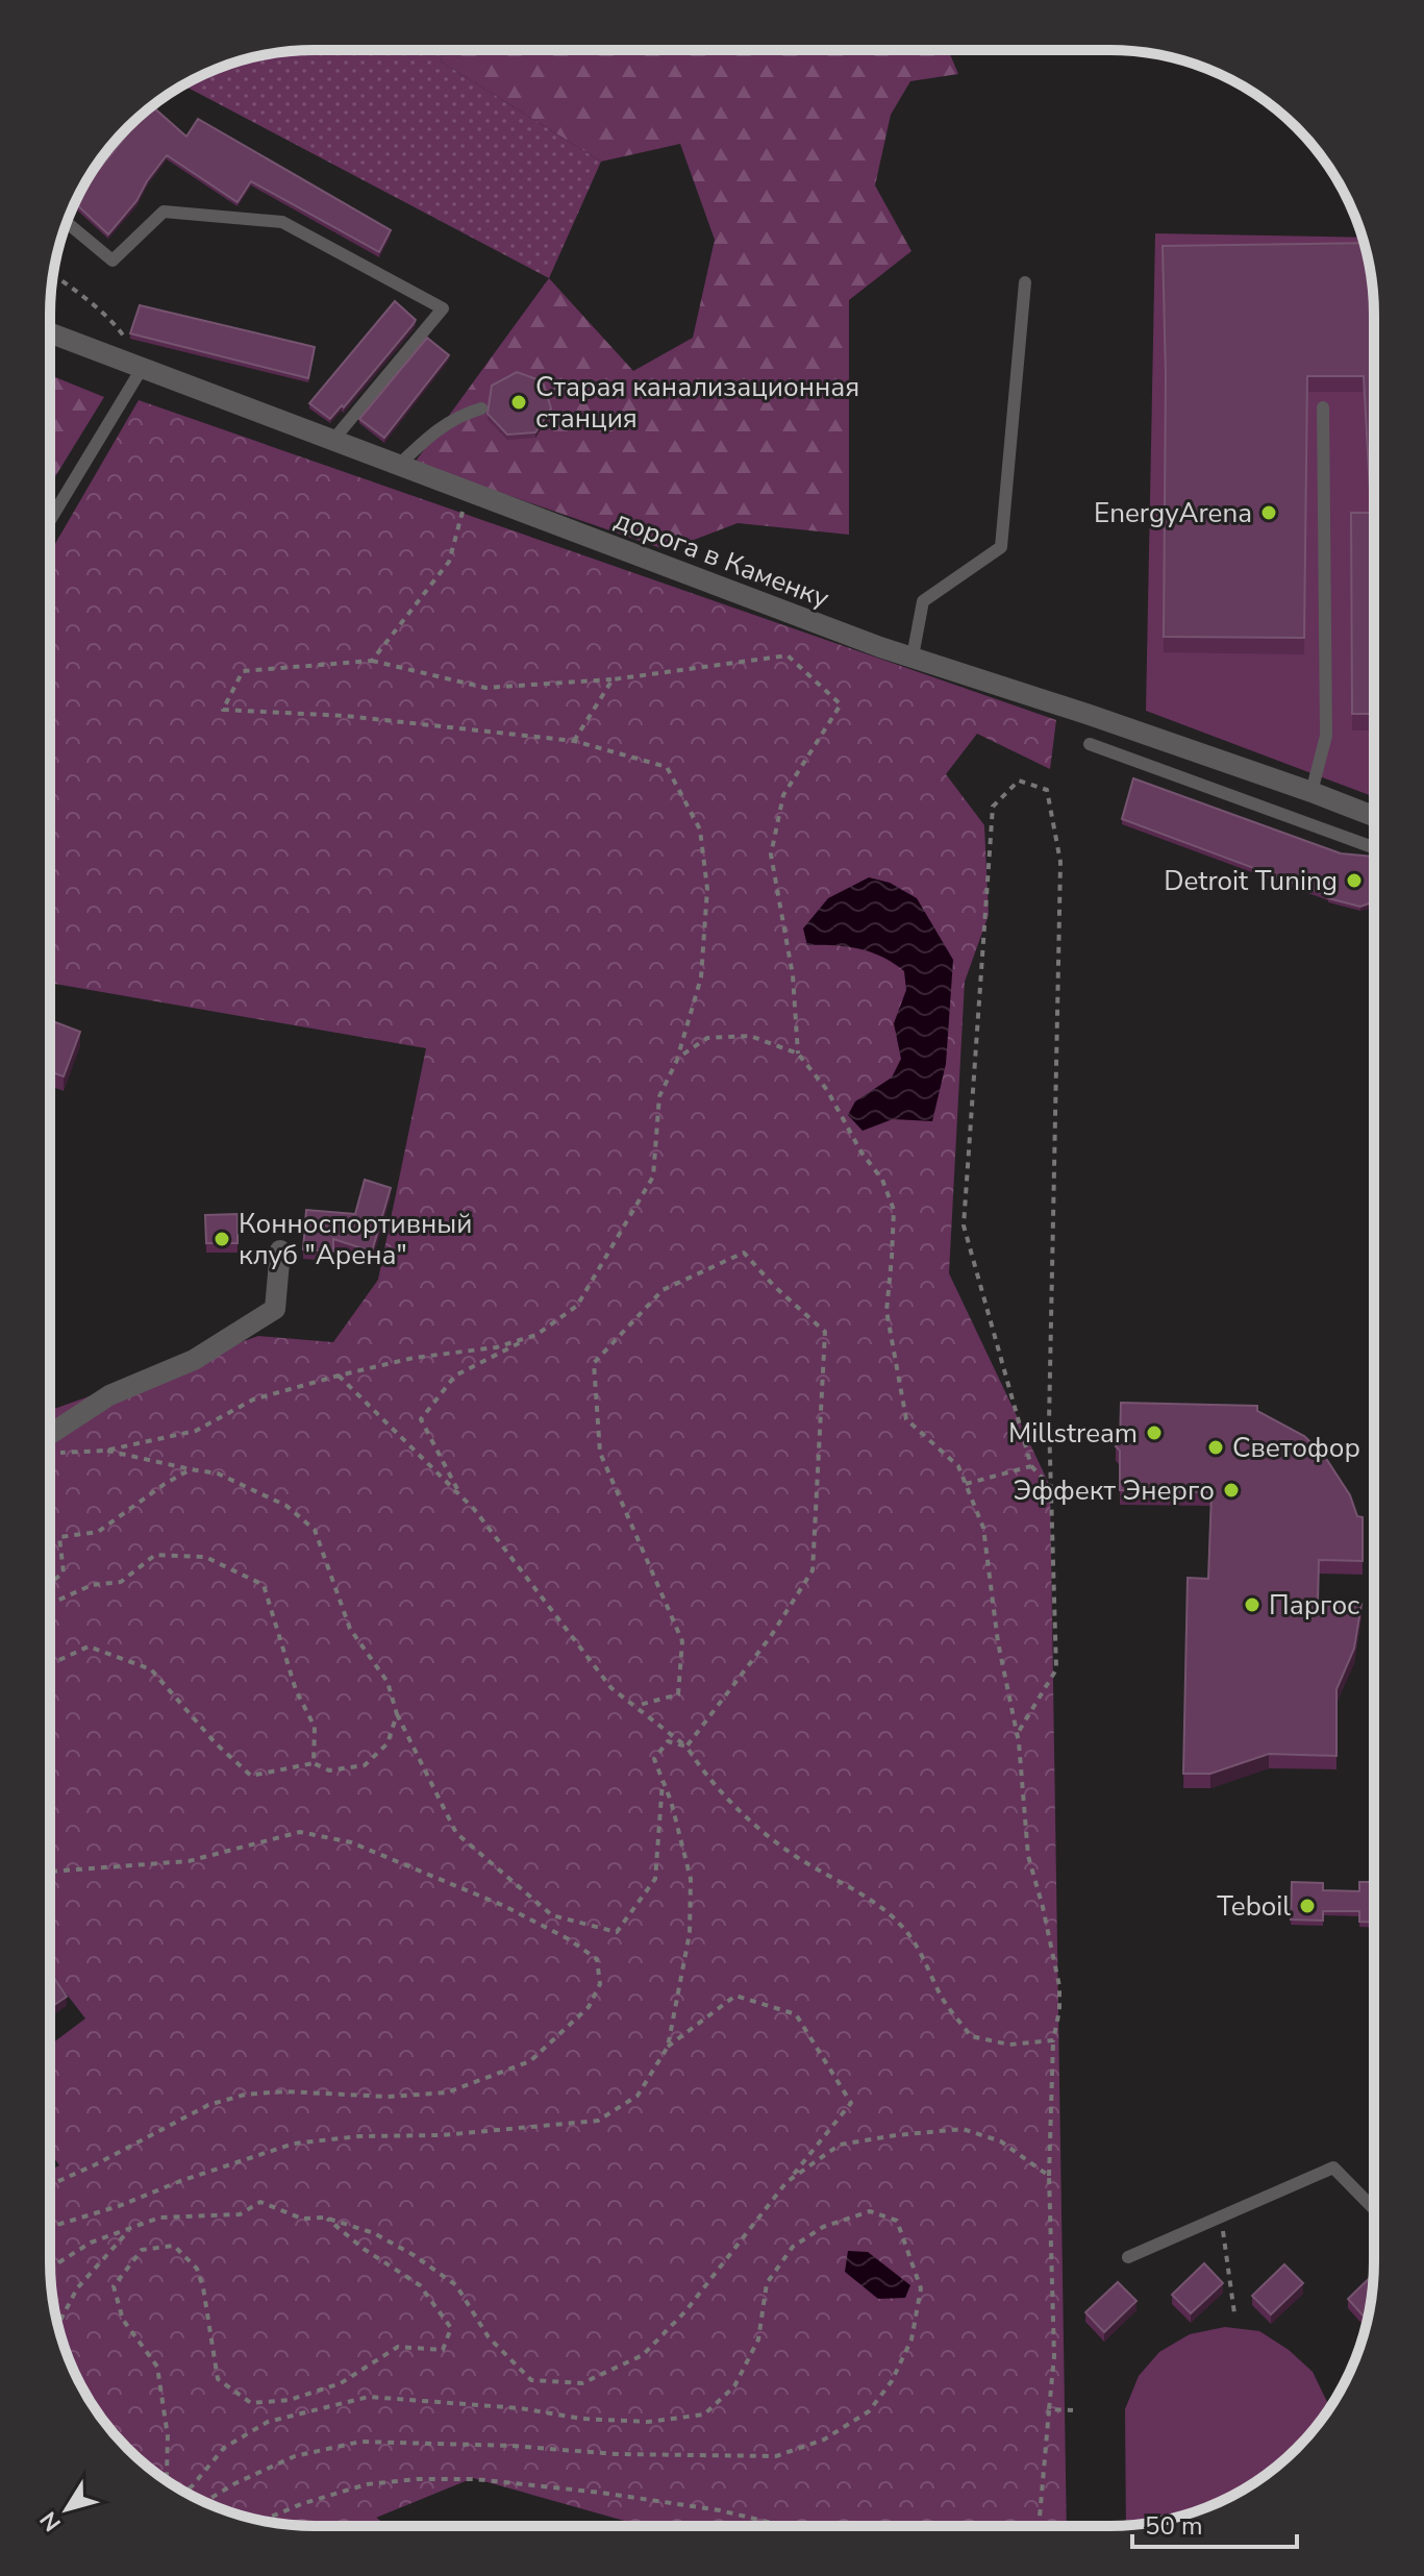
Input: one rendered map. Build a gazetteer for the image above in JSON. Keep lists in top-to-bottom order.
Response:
{
  "streets": {
    "street": ["дорога в Каменку"]
  },
  "places": [
    "Старая канализационная станция",
    "EnergyArena",
    "Detroit Tuning",
    "Конноспортивный клуб \"Арена\"",
    "Millstream",
    "Светофор",
    "Эффект Энерго",
    "Паргос",
    "Teboil"
  ],
  "scale_bar": "50 m",
  "north": "bottom left"
}
